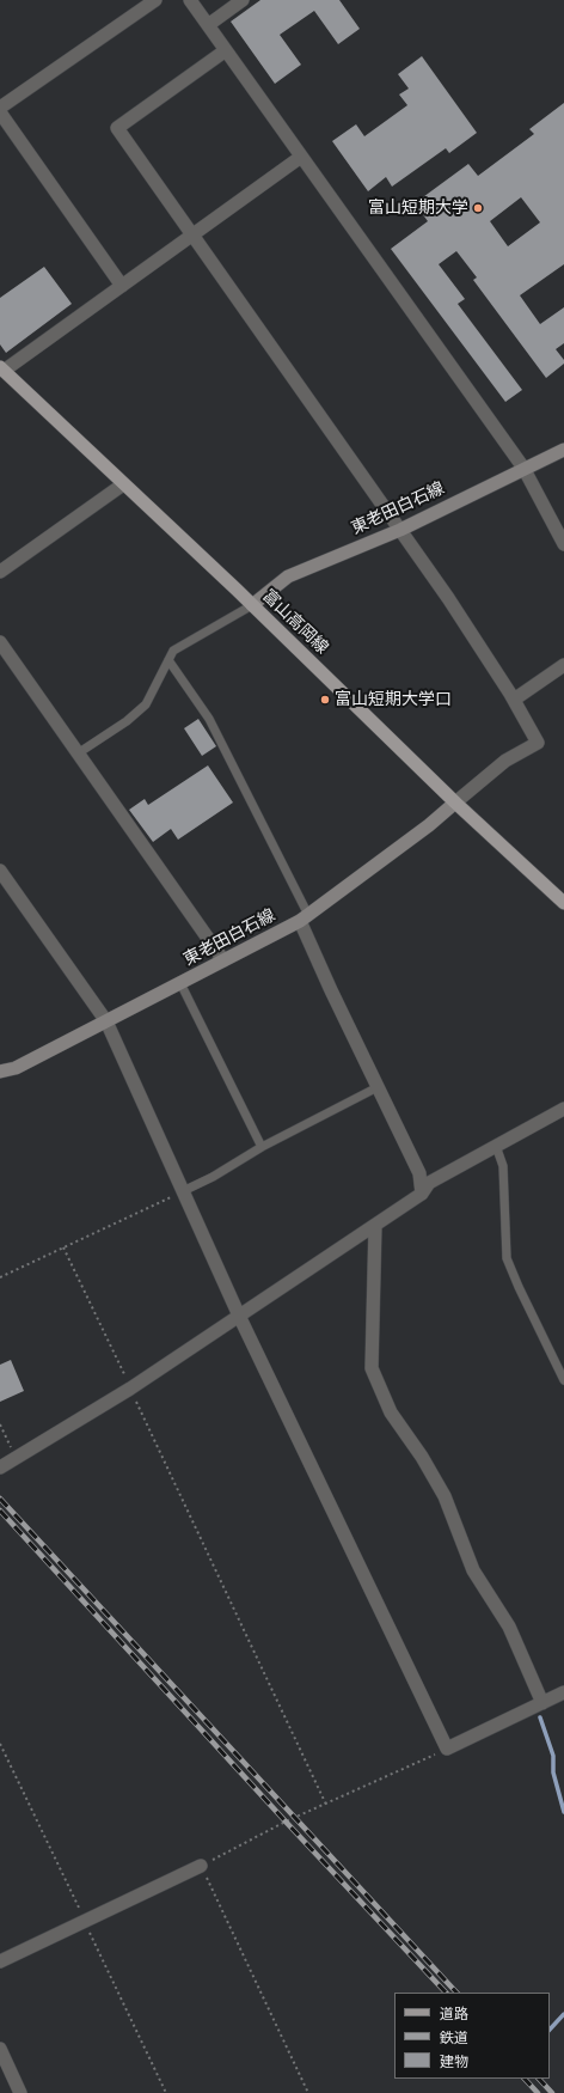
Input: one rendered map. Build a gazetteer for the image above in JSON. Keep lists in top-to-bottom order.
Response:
{
  "streets": {
    "main road": ["東老田白石線", "富山高岡線"]
  },
  "crossings": [
    ["東老田白石線", "富山高岡線"]
  ],
  "places": ["富山短期大学", "富山短期大学口"],
  "legend": ["道路", "鉄道", "建物"]
}
